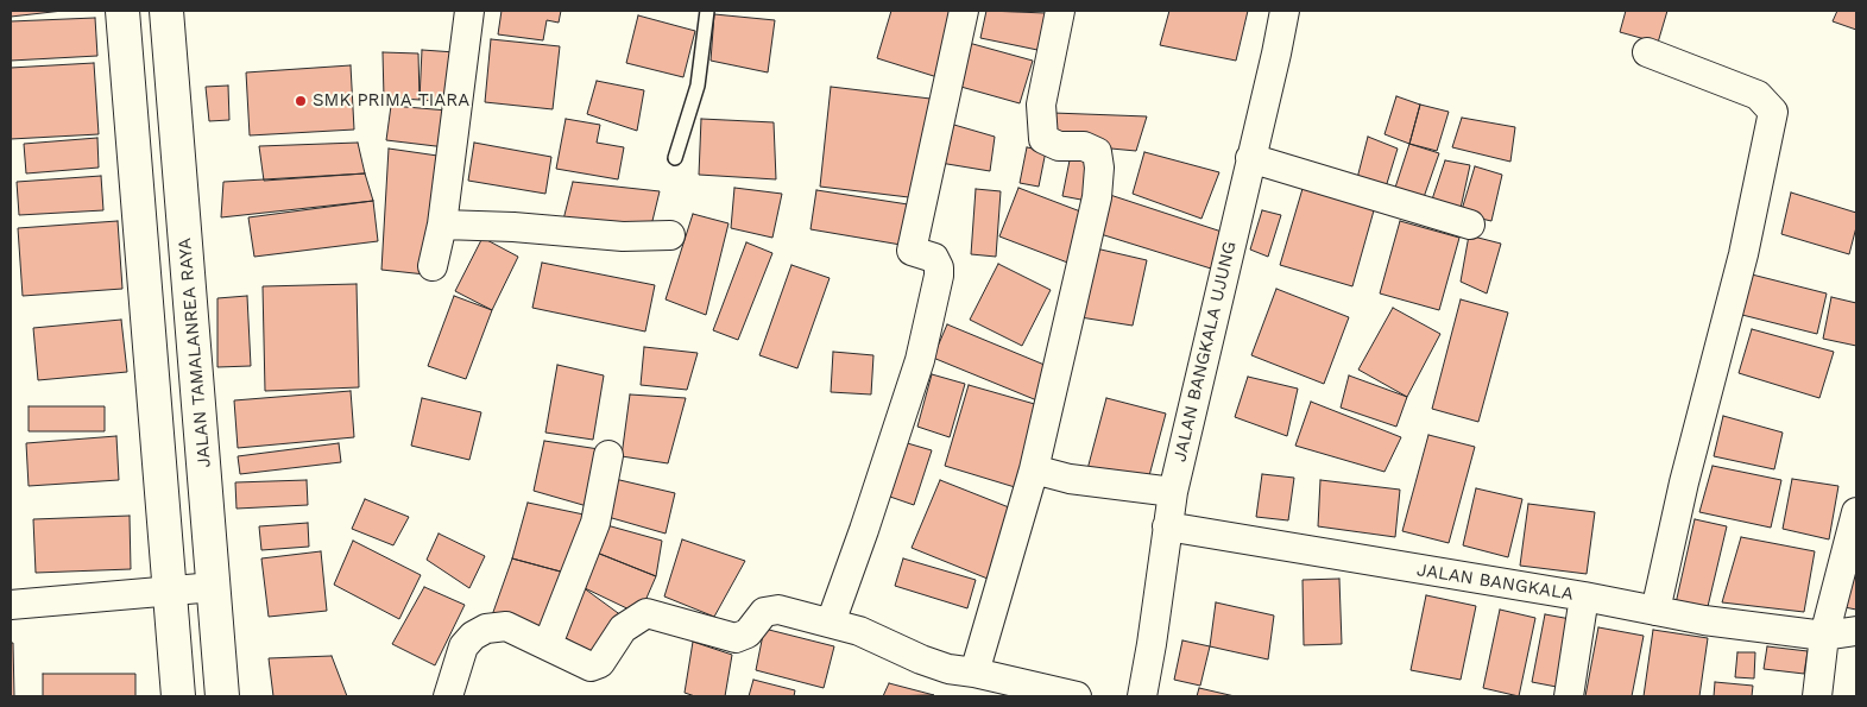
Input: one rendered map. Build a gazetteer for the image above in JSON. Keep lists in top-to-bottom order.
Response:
{
  "streets": {
    "main road": ["JALAN TAMALANREA RAYA"],
    "street": ["JALAN BANGKALA UJUNG", "JALAN BANGKALA"]
  },
  "crossings": [
    ["JALAN BANGKALA UJUNG", "JALAN BANGKALA"]
  ],
  "places": ["SMK PRIMA TIARA"]
}
